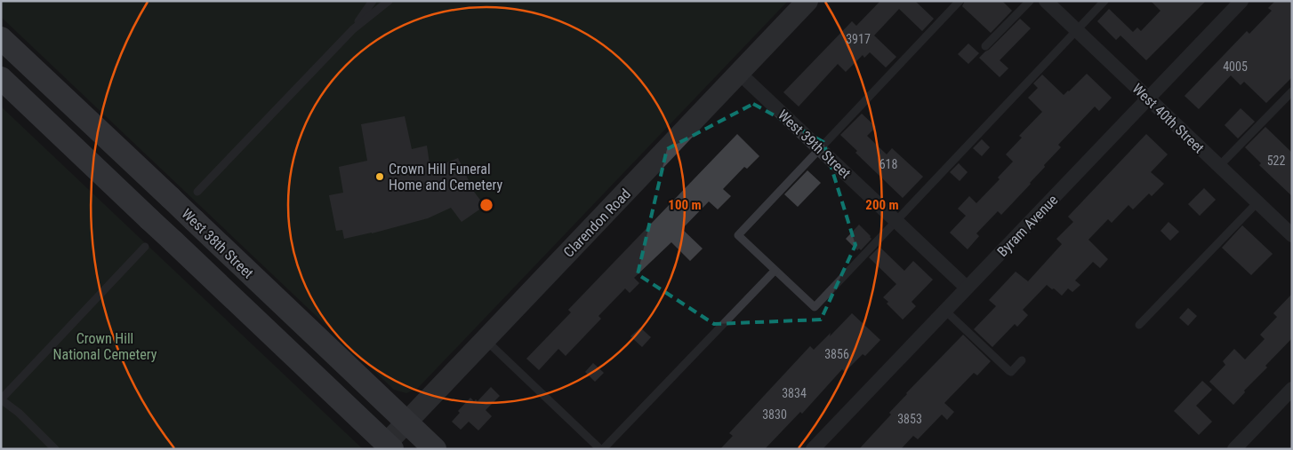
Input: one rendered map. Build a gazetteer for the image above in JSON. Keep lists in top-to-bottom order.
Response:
{
  "streets": {
    "main road": ["West 38th Street"],
    "street": [
      "West 40th Street",
      "West 39th Street",
      "Clarendon Road",
      "Byram Avenue"
    ]
  },
  "crossings": [
    ["West 40th Street", "Byram Avenue"],
    ["West 39th Street", "Clarendon Road"],
    ["West 39th Street", "Byram Avenue"],
    ["Clarendon Road", "West 38th Street"]
  ],
  "parks": ["Crown Hill National Cemetery"],
  "places": ["Crown Hill Funeral Home and Cemetery"],
  "house_numbers": [
    "3917",
    "4005",
    "522",
    "618",
    "3856",
    "3834",
    "3830",
    "3853"
  ],
  "rings": ["100 m", "200 m"]
}
